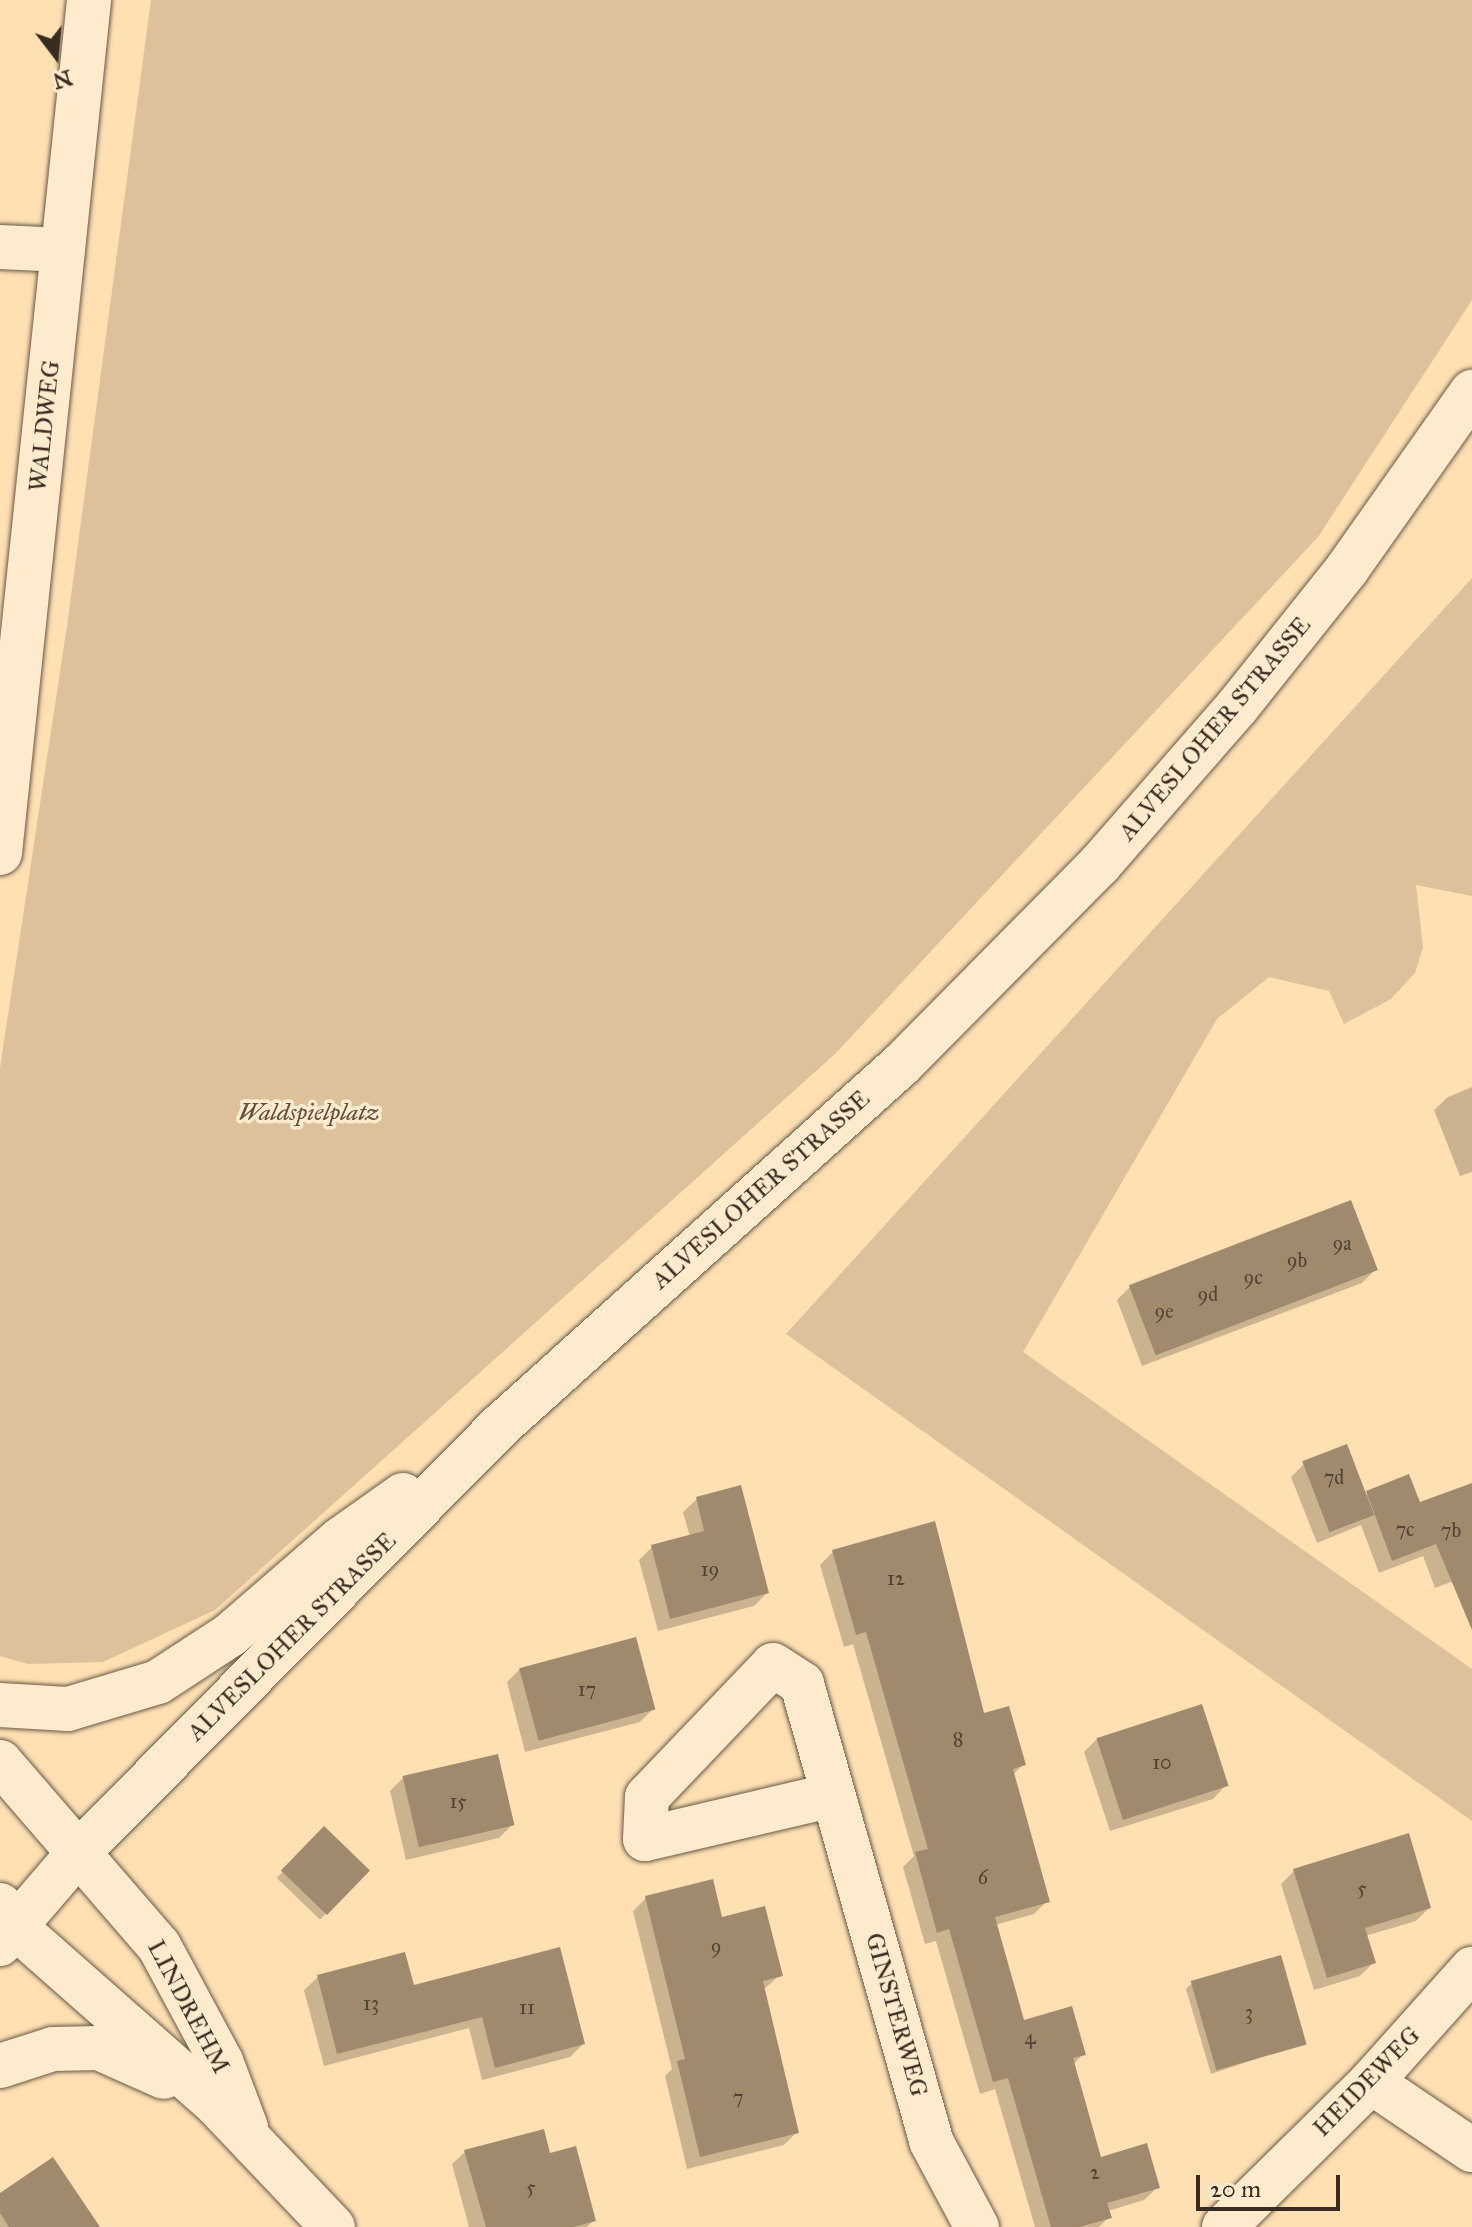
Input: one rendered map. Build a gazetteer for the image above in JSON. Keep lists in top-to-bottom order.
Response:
{
  "streets": {
    "street": [
      "WALDWEG",
      "ALVESLOHER STRASSE",
      "LINDREHM",
      "GINSTERWEG",
      "HEIDEWEG"
    ]
  },
  "crossings": [
    ["ALVESLOHER STRASSE", "LINDREHM"]
  ],
  "parks": ["Waldspielplatz"],
  "house_numbers": [
    "9a",
    "9b",
    "9c",
    "9d",
    "9e",
    "7d",
    "7c",
    "7b",
    "19",
    "12",
    "17",
    "8",
    "10",
    "15",
    "6",
    "5",
    "9",
    "13",
    "11",
    "3",
    "4",
    "7",
    "2",
    "5"
  ],
  "scale_bar": "20 m",
  "north": "bottom"
}
